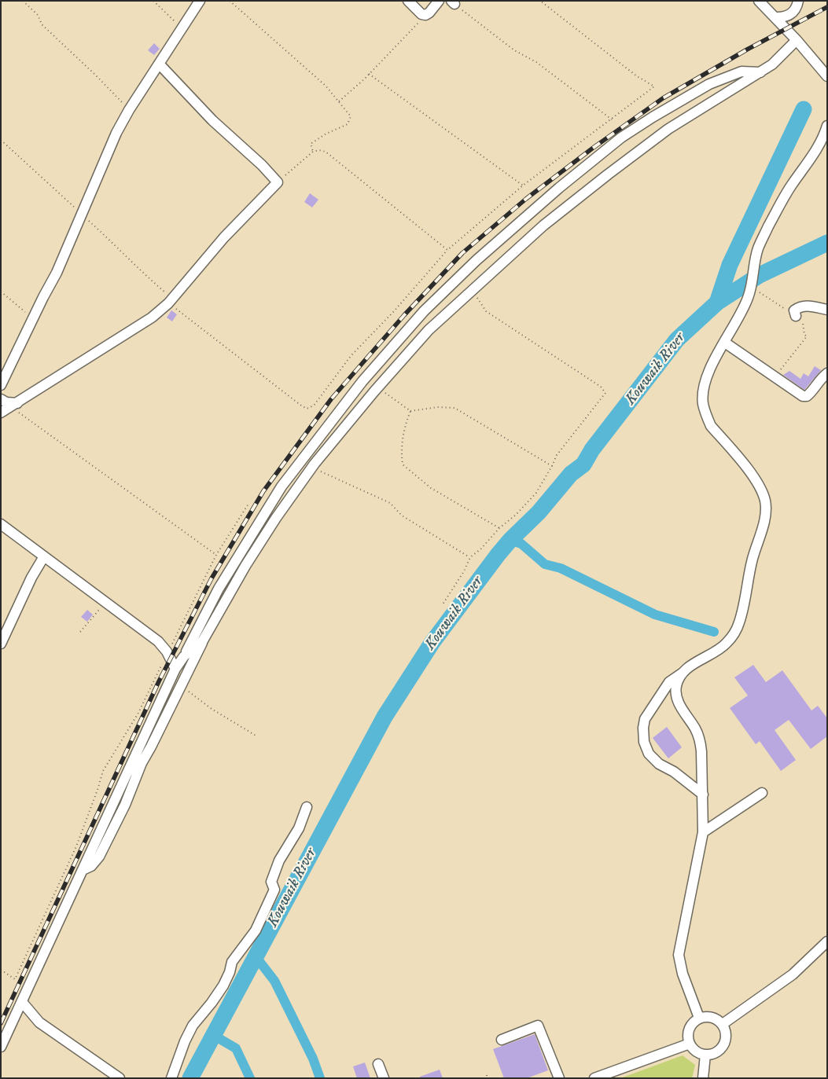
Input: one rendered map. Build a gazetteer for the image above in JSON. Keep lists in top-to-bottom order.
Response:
{
  "water": ["Kouwaik River"]
}
